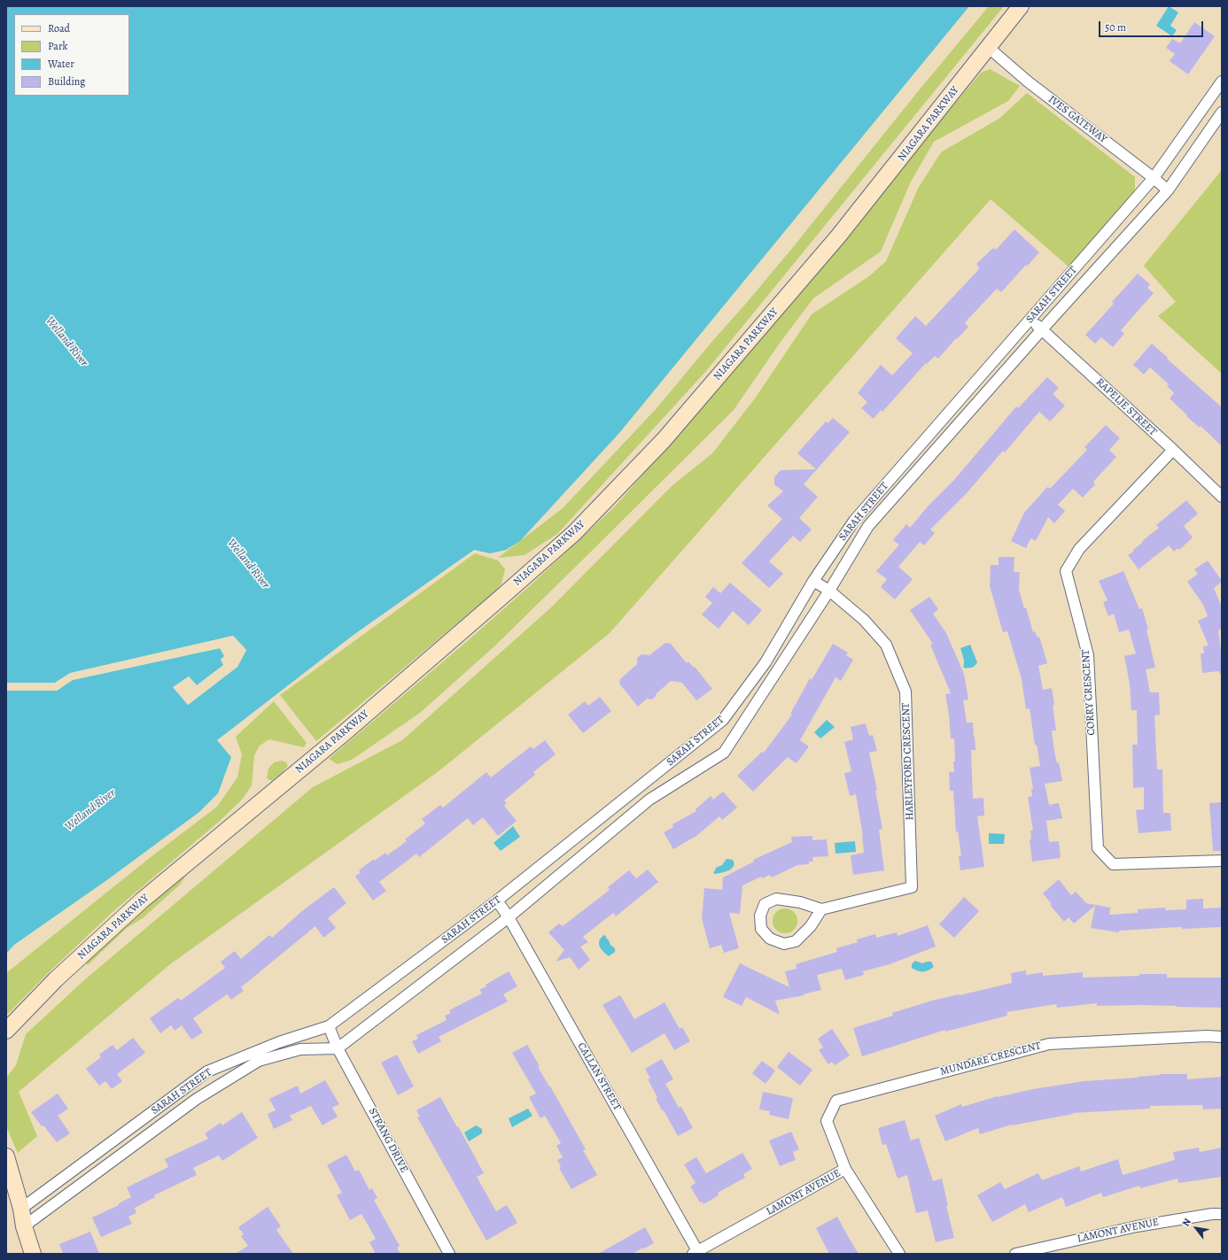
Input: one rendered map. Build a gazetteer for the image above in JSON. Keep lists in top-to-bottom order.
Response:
{
  "streets": {
    "main road": ["NIAGARA PARKWAY"],
    "street": [
      "IVES GATEWAY",
      "SARAH STREET",
      "RAPELJE STREET",
      "CORRY CRESCENT",
      "HARLEYFORD CRESCENT",
      "MUNDARE CRESCENT",
      "CALLAN STREET",
      "STRANG DRIVE",
      "LAMONT AVENUE"
    ]
  },
  "crossings": [
    ["IVES GATEWAY", "NIAGARA PARKWAY"],
    ["IVES GATEWAY", "SARAH STREET"],
    ["SARAH STREET", "RAPELJE STREET"],
    ["SARAH STREET", "HARLEYFORD CRESCENT"],
    ["SARAH STREET", "CALLAN STREET"],
    ["SARAH STREET", "STRANG DRIVE"],
    ["RAPELJE STREET", "CORRY CRESCENT"],
    ["MUNDARE CRESCENT", "LAMONT AVENUE"],
    ["CALLAN STREET", "LAMONT AVENUE"]
  ],
  "water": ["Welland River"],
  "legend": [
    "Road",
    "Park",
    "Water",
    "Building"
  ],
  "scale_bar": "50 m",
  "north": "top left"
}
